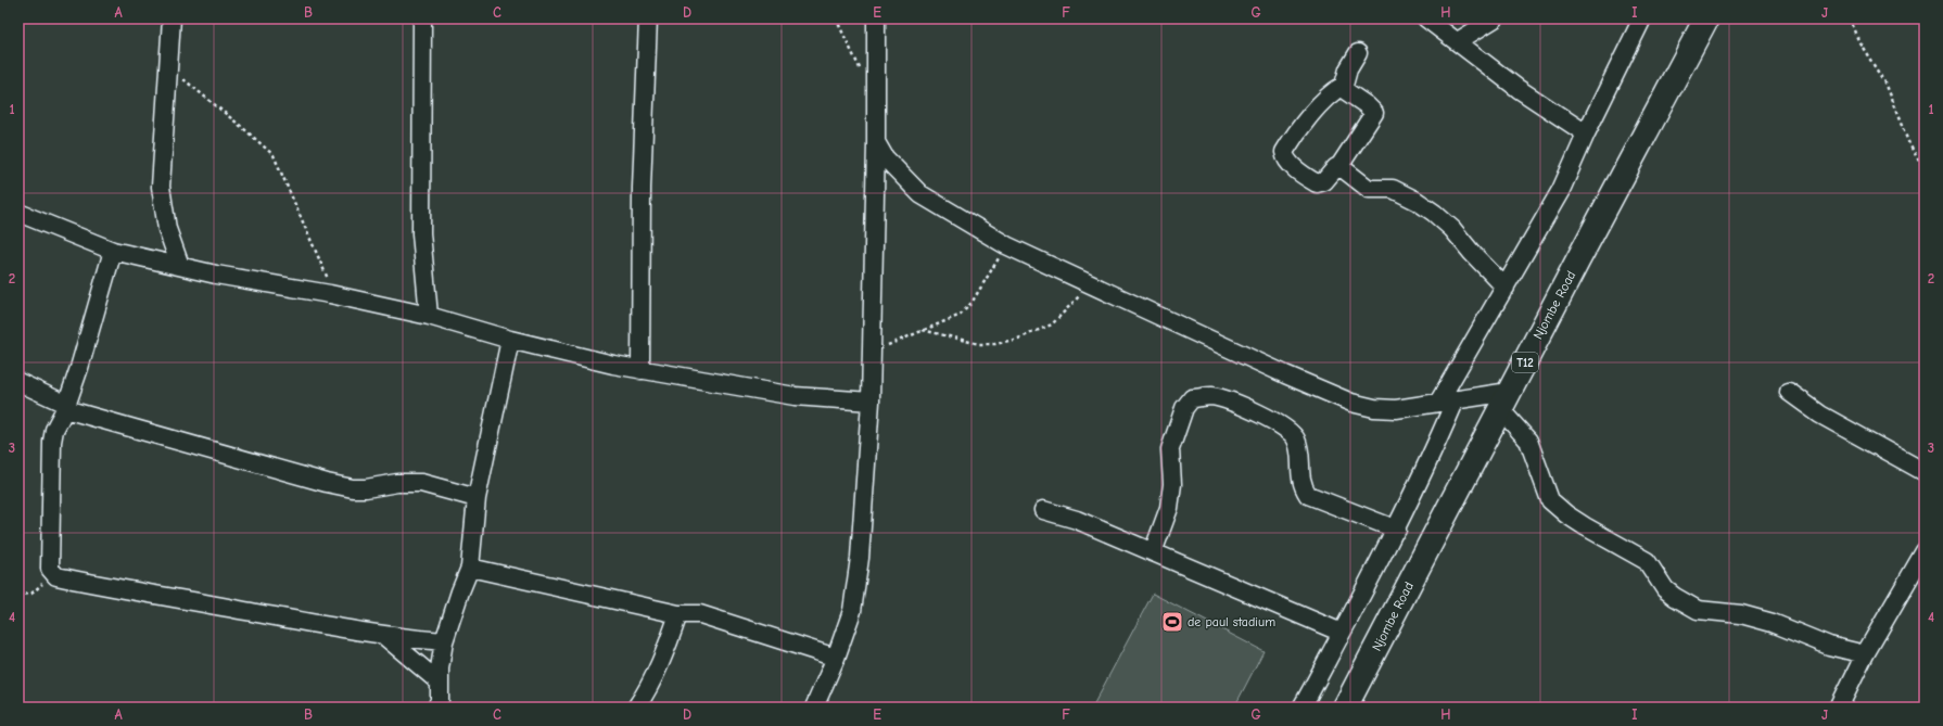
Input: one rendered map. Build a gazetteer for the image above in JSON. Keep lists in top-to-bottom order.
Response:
{
  "streets": {
    "highway": ["Njombe Road", "T12"]
  },
  "places": {
    "sports": ["de paul stadium"]
  },
  "grid": {
    "columns": [
      "A",
      "B",
      "C",
      "D",
      "E",
      "F",
      "G",
      "H",
      "I",
      "J"
    ],
    "rows": [
      "1",
      "2",
      "3",
      "4"
    ]
  }
}
